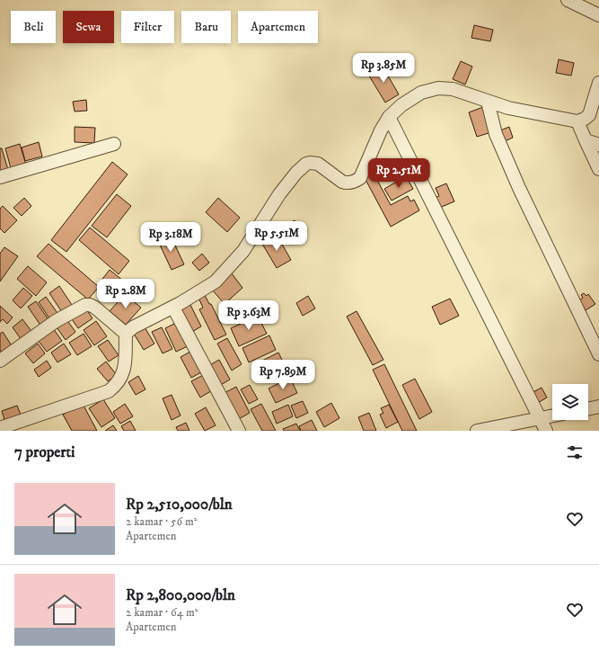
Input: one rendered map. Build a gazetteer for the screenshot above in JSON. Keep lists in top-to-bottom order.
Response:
{
  "page": {
    "chip": [
      "Beli",
      "Sewa",
      "Filter",
      "Baru",
      "Apartemen"
    ],
    "price": [
      "Rp 3.85M",
      "Rp 2.51M",
      "Rp 5.51M",
      "Rp 3.18M",
      "Rp 2.8M",
      "Rp 3.63M",
      "Rp 7.89M"
    ],
    "heading": "7 properti",
    "list": [
      {
        "name": "Rp 2,510,000/bln",
        "note": "2 kamar · 56 m² · Apartemen"
      },
      {
        "name": "Rp 2,800,000/bln",
        "note": "2 kamar · 64 m² · Apartemen"
      }
    ]
  }
}
